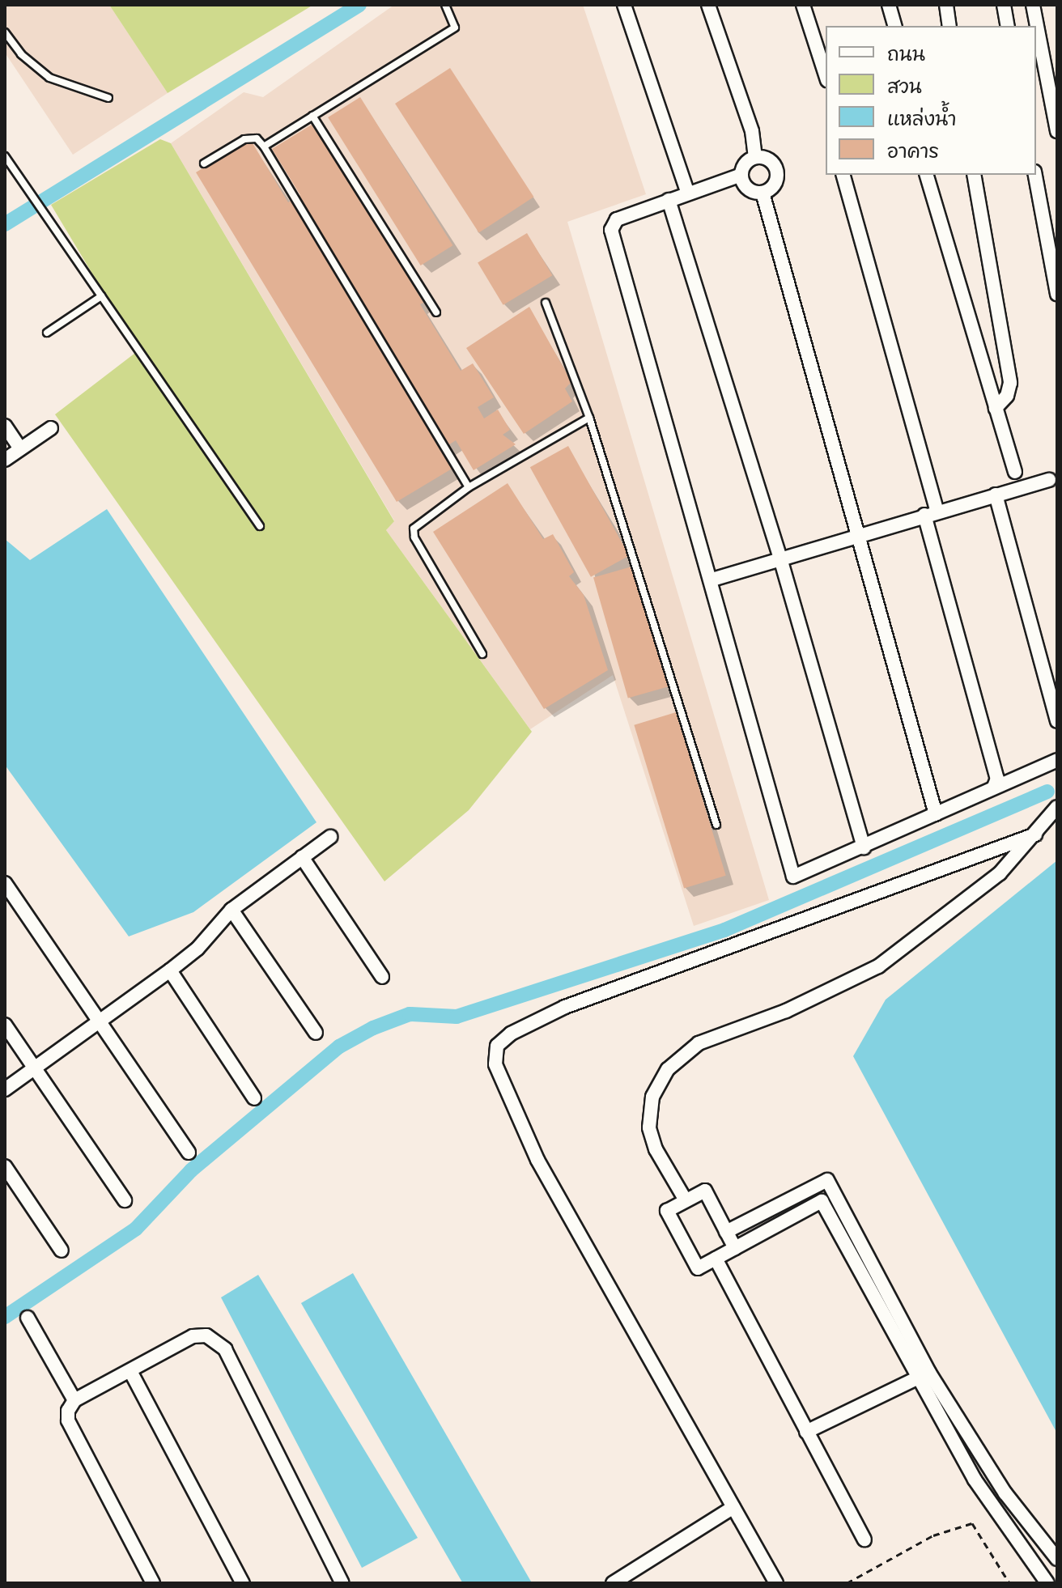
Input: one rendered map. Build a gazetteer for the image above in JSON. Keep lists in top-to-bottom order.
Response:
{
  "legend": [
    "ถนน",
    "สวน",
    "แหล่งน้ำ",
    "อาคาร"
  ]
}
